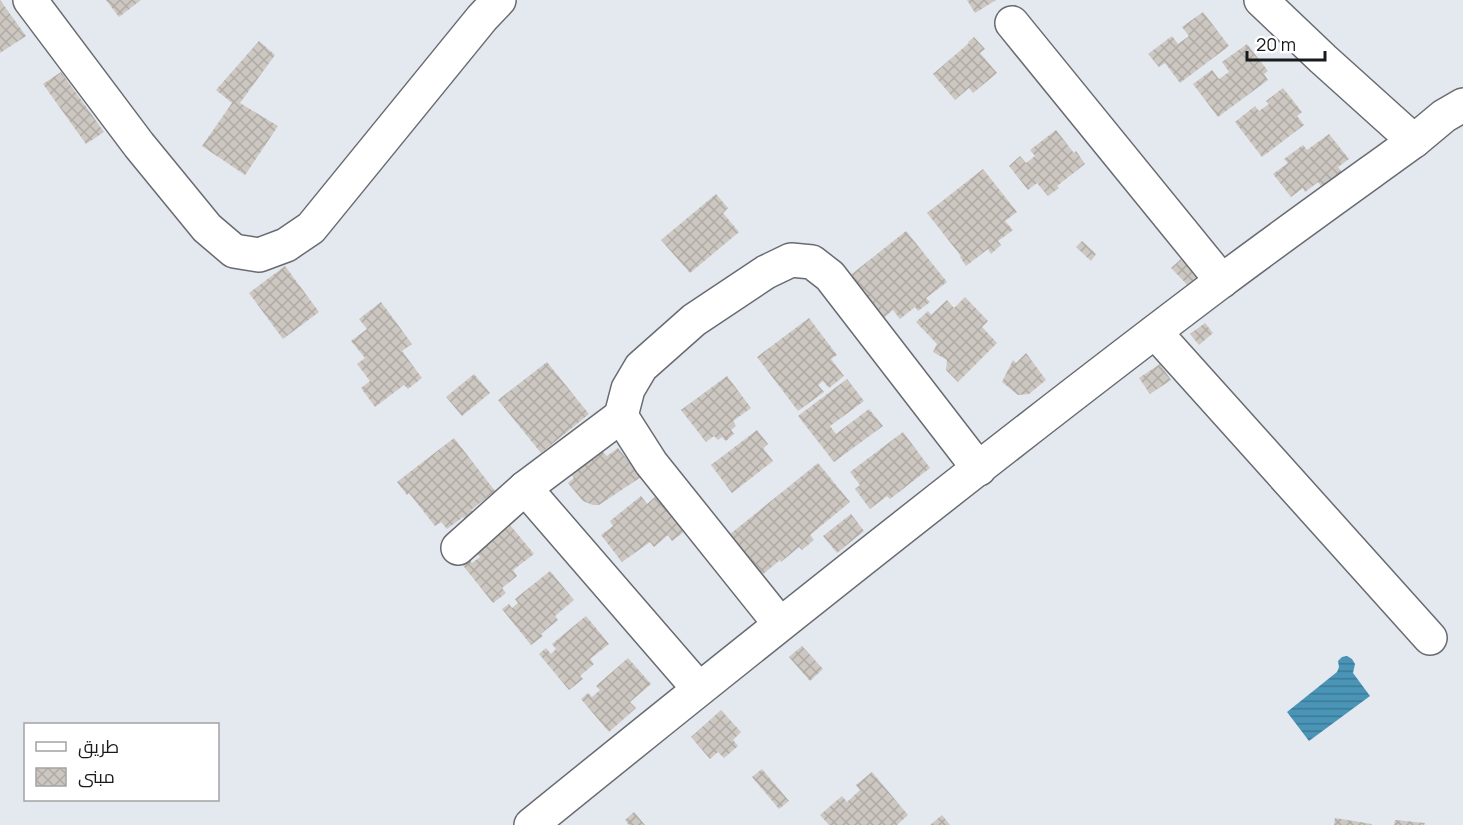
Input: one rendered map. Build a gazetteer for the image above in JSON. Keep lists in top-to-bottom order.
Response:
{
  "legend": ["طريق", "مبنى"],
  "scale_bar": "20 m"
}
